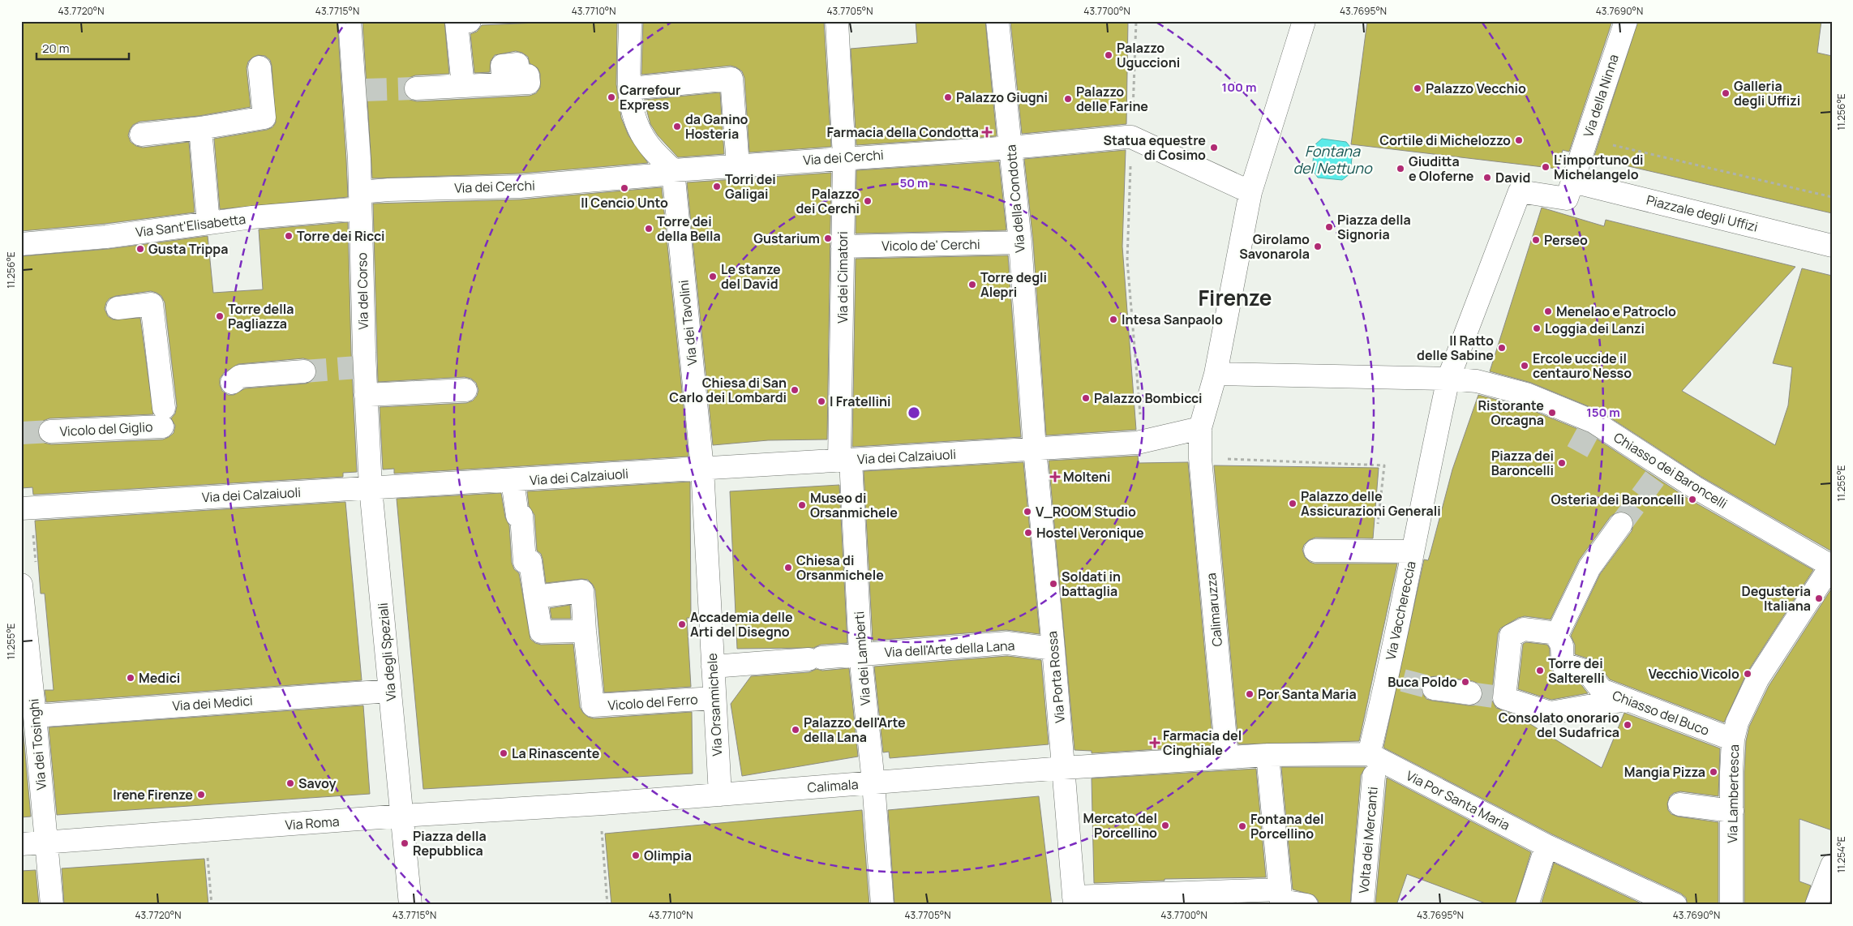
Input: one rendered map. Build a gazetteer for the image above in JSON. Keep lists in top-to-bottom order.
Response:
{
  "streets": {
    "street": [
      "Via della Ninna",
      "Via dei Cerchi",
      "Via della Condotta",
      "Piazzale degli Uffizi",
      "Via Sant'Elisabetta",
      "Vicolo de' Cerchi",
      "Via dei Cimatori",
      "Via del Corso",
      "Via dei Tavolini",
      "Vicolo del Giglio",
      "Via dei Calzaiuoli",
      "Chiasso dei Baroncelli",
      "Calimaruzza",
      "Via Vacchereccia",
      "Via dell'Arte della Lana",
      "Via degli Speziali",
      "Via dei Lamberti",
      "Via Porta Rossa",
      "Vicolo del Ferro",
      "Via dei Medici",
      "Via Orsanmichele",
      "Chiasso del Buco",
      "Via dei Tosinghi",
      "Calimala",
      "Via Lambertesca",
      "Via Por Santa Maria",
      "Via Roma",
      "Volta dei Mercanti"
    ]
  },
  "crossings": [
    ["Via della Ninna", "Piazzale degli Uffizi"],
    ["Via della Ninna", "Via Vacchereccia"],
    ["Via dei Cerchi", "Via della Condotta"],
    ["Via dei Cerchi", "Via Sant'Elisabetta"],
    ["Via dei Cerchi", "Via dei Cimatori"],
    ["Via dei Cerchi", "Via del Corso"],
    ["Via dei Cerchi", "Via dei Tavolini"],
    ["Via della Condotta", "Vicolo de' Cerchi"],
    ["Via della Condotta", "Via dei Calzaiuoli"],
    ["Via della Condotta", "Via Porta Rossa"],
    ["Piazzale degli Uffizi", "Via Vacchereccia"],
    ["Via Sant'Elisabetta", "Via del Corso"],
    ["Vicolo de' Cerchi", "Via dei Cimatori"],
    ["Via dei Cimatori", "Via dei Calzaiuoli"],
    ["Via dei Cimatori", "Via dei Lamberti"],
    ["Via del Corso", "Via dei Calzaiuoli"],
    ["Via del Corso", "Via degli Speziali"],
    ["Via dei Tavolini", "Via dei Calzaiuoli"],
    ["Via dei Tavolini", "Via Orsanmichele"],
    ["Via dei Calzaiuoli", "Calimaruzza"],
    ["Via dei Calzaiuoli", "Via degli Speziali"],
    ["Via dei Calzaiuoli", "Via dei Lamberti"],
    ["Via dei Calzaiuoli", "Via Porta Rossa"],
    ["Via dei Calzaiuoli", "Via Orsanmichele"],
    ["Chiasso dei Baroncelli", "Calimaruzza"],
    ["Chiasso dei Baroncelli", "Via Vacchereccia"],
    ["Chiasso dei Baroncelli", "Via Lambertesca"],
    ["Calimaruzza", "Calimala"],
    ["Calimaruzza", "Via Por Santa Maria"],
    ["Via Vacchereccia", "Via Por Santa Maria"],
    ["Via dell'Arte della Lana", "Via dei Lamberti"],
    ["Via dell'Arte della Lana", "Via Porta Rossa"],
    ["Via dell'Arte della Lana", "Via Orsanmichele"],
    ["Via degli Speziali", "Via dei Medici"],
    ["Via degli Speziali", "Via Roma"],
    ["Via dei Lamberti", "Calimala"],
    ["Via Porta Rossa", "Calimala"],
    ["Vicolo del Ferro", "Via Orsanmichele"],
    ["Via dei Medici", "Via dei Tosinghi"],
    ["Via Orsanmichele", "Calimala"],
    ["Chiasso del Buco", "Via Lambertesca"],
    ["Via dei Tosinghi", "Via Roma"],
    ["Calimala", "Via Por Santa Maria"],
    ["Calimala", "Via Roma"]
  ],
  "districts": ["Firenze"],
  "water": ["Fontana del Nettuno"],
  "places": {
    "other": [
      "Palazzo Uguccioni",
      "Palazzo Vecchio",
      "Galleria degli Uffizi",
      "Carrefour Express",
      "Palazzo Giugni",
      "Palazzo delle Farine",
      "da Ganino Hosteria",
      "Cortile di Michelozzo",
      "Statua equestre di Cosimo",
      "L'importuno di Michelangelo",
      "Giuditta e Oloferne",
      "David",
      "Torri dei Galigai",
      "Il Cencio Unto",
      "Palazzo dei Cerchi",
      "Piazza della Signoria",
      "Torre dei della Bella",
      "Torre dei Ricci",
      "Gustarium",
      "Perseo",
      "Girolamo Savonarola",
      "Gusta Trippa",
      "Le stanze del David",
      "Torre degli Alepri",
      "Menelao e Patroclo",
      "Torre della Pagliazza",
      "Intesa Sanpaolo",
      "Loggia dei Lanzi",
      "Il Ratto delle Sabine",
      "Ercole uccide il centauro Nesso",
      "Chiesa di San Carlo dei Lombardi",
      "Palazzo Bombicci",
      "I Fratellini",
      "Ristorante Orcagna",
      "Piazza dei Baroncelli",
      "Osteria dei Baroncelli",
      "Palazzo delle Assicurazioni Generali",
      "Museo di Orsanmichele",
      "V_ROOM Studio",
      "Hostel Veronique",
      "Chiesa di Orsanmichele",
      "Soldati in battaglia",
      "Degusteria Italiana",
      "Accademia delle Arti del Disegno",
      "Torre dei Salterelli",
      "Vecchio Vicolo",
      "Medici",
      "Buca Poldo",
      "Por Santa Maria",
      "Consolato onorario del Sudafrica",
      "Palazzo dell'Arte della Lana",
      "La Rinascente",
      "Mangia Pizza",
      "Savoy",
      "Irene Firenze",
      "Mercato del Porcellino",
      "Fontana del Porcellino",
      "Piazza della Repubblica",
      "Olimpia"
    ],
    "health": ["Farmacia della Condotta", "Molteni", "Farmacia del Cinghiale"]
  },
  "scale_bar": "20 m",
  "coordinates": [
    "43.7720°N",
    "43.7715°N",
    "43.7710°N",
    "43.7705°N",
    "43.7700°N",
    "43.7695°N",
    "43.7690°N",
    "11.256°E",
    "11.255°E",
    "11.254°E"
  ],
  "rings": ["100 m", "50 m", "150 m"]
}
